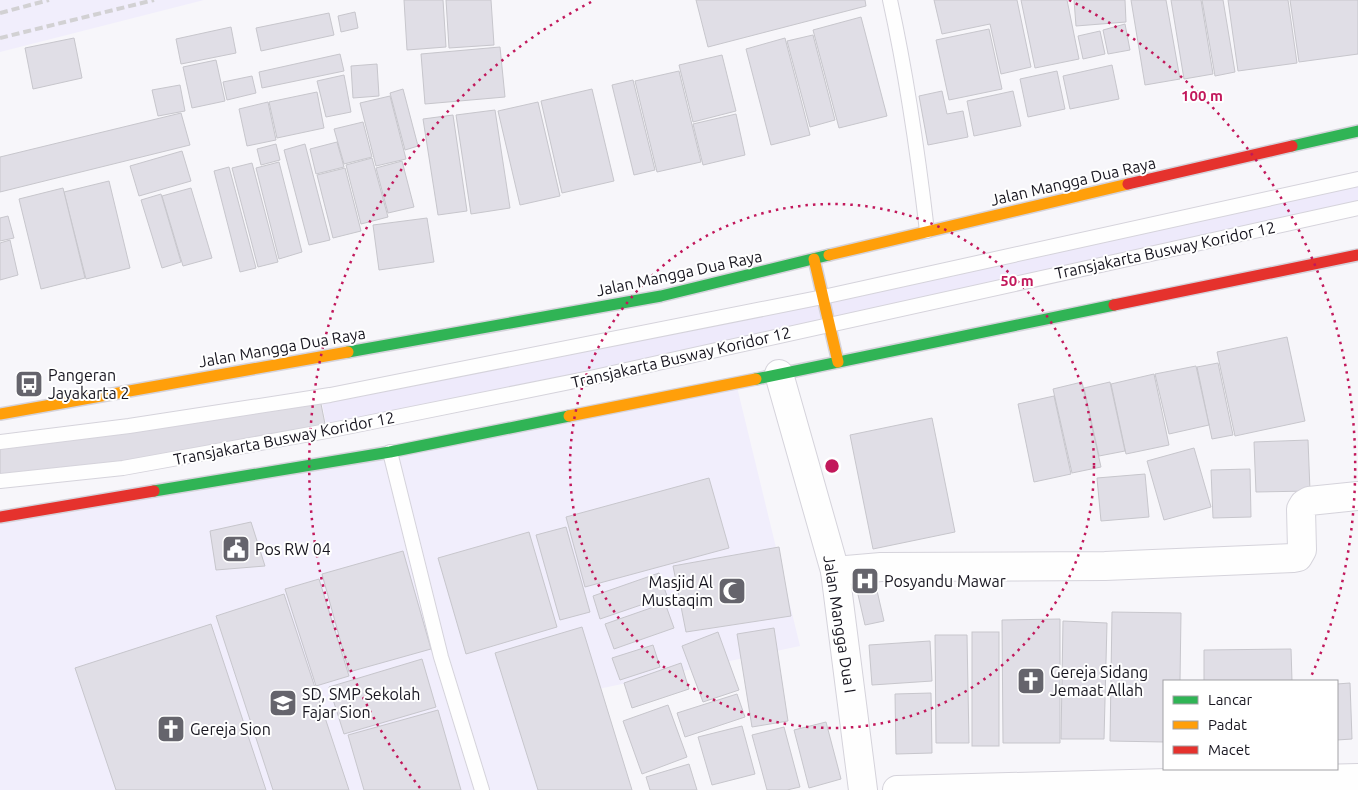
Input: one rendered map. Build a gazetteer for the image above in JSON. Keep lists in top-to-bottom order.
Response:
{
  "streets": {
    "main road": ["Jalan Mangga Dua Raya"],
    "street": ["Jalan Mangga Dua I"],
    "lane": ["Transjakarta Busway Koridor 12"]
  },
  "places": {
    "bus stop": ["Pangeran Jayakarta 2"],
    "public building": ["Pos RW 04"],
    "hospital": ["Posyandu Mawar"],
    "mosque": ["Masjid Al Mustaqim"],
    "church": ["Gereja Sidang Jemaat Allah", "Gereja Sion"],
    "school or university": ["SD, SMP Sekolah Fajar Sion"]
  },
  "legend": ["Lancar", "Padat", "Macet"],
  "rings": ["100 m", "50 m"]
}
